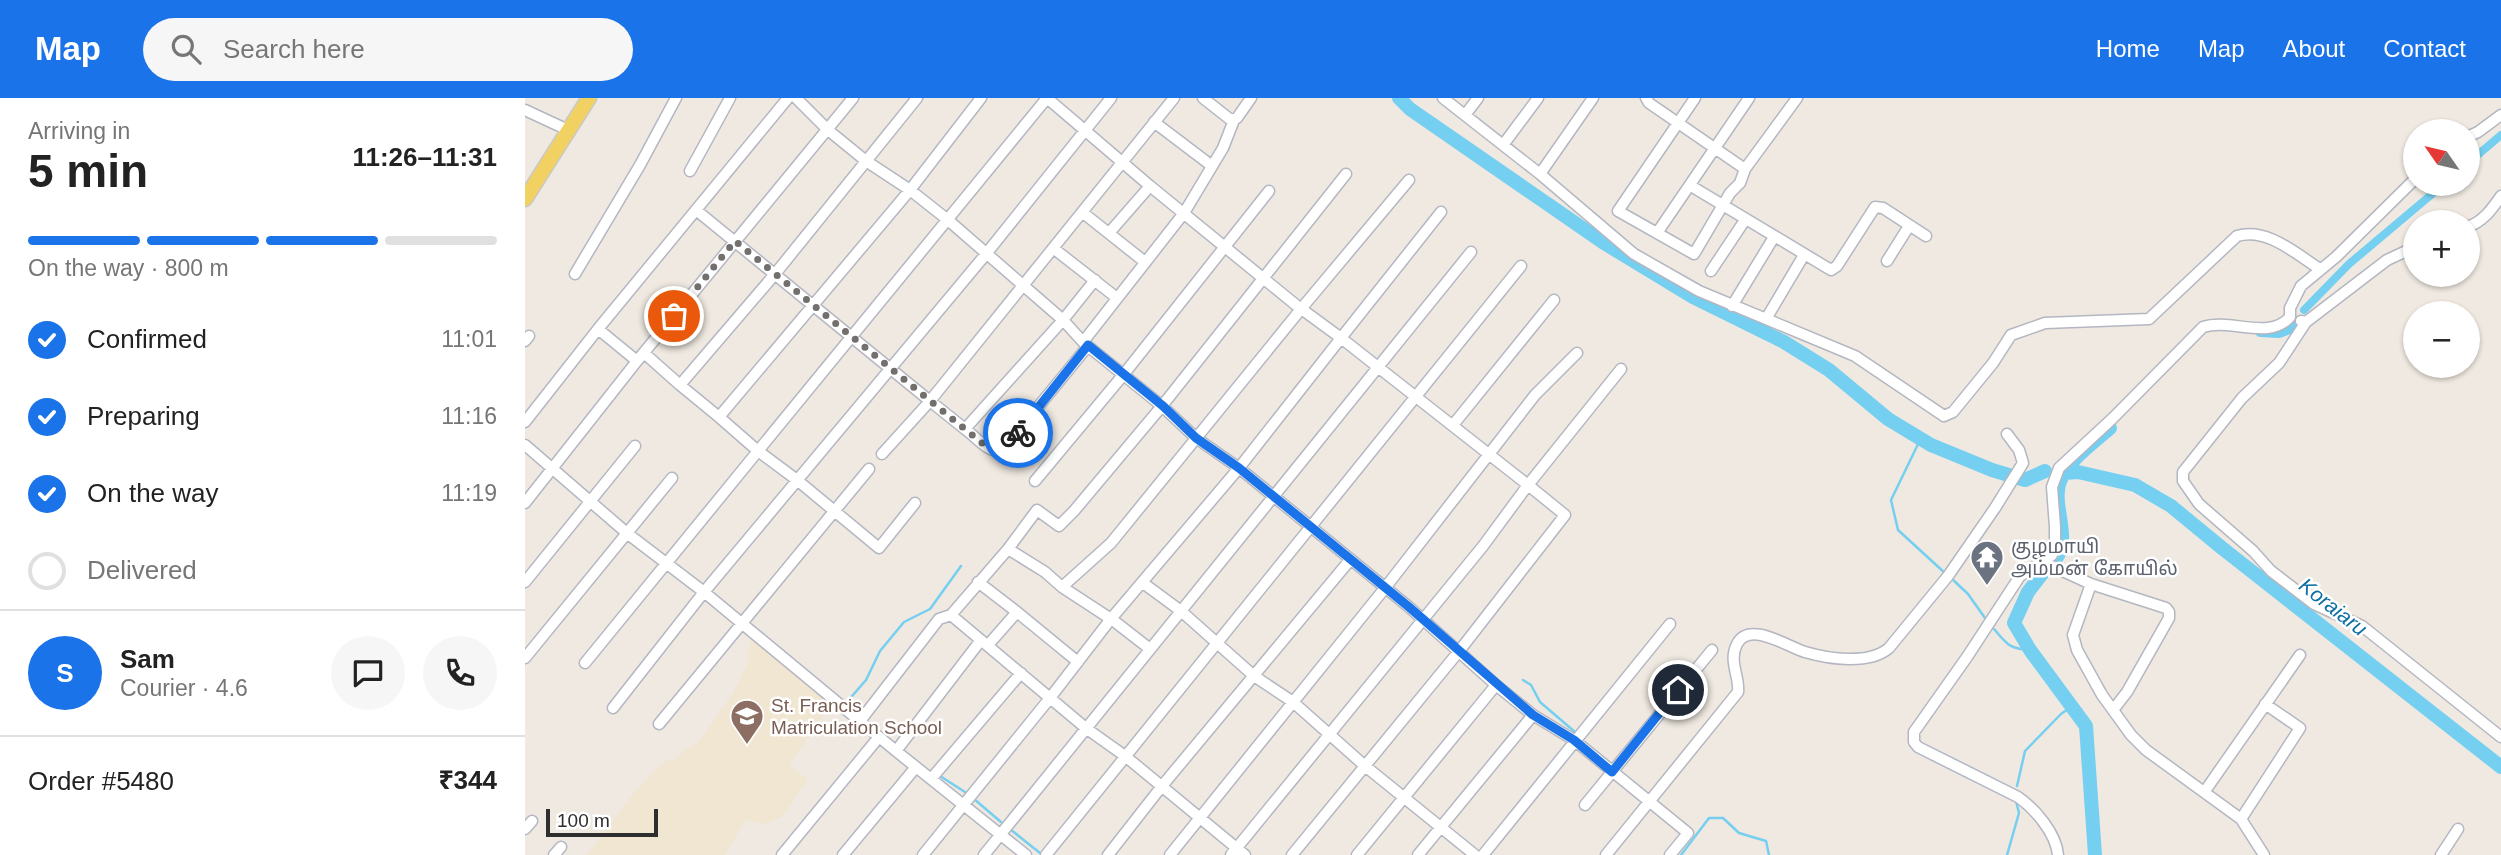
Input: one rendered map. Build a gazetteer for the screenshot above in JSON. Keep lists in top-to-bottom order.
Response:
{
  "water": ["Koraiaru"],
  "places": {
    "temple": ["குழமாயி அம்மன் கோயில்"],
    "school or university": ["St. Francis Matriculation School"]
  },
  "scale_bar": "100 m",
  "north": "top left",
  "page": {
    "header": "Map",
    "search": "Search here",
    "nav": [
      "Home",
      "Map",
      "About",
      "Contact"
    ],
    "heading": ["5 min", "Arriving in", "11:26–11:31"],
    "panel": [
      "Sam",
      "Courier · 4.6",
      "Order #5480",
      "₹344"
    ],
    "map_buttons": ["+", "−"],
    "bar": "On the way · 800 m",
    "list": [
      ["Confirmed", "11:01"],
      ["Preparing", "11:16"],
      ["On the way", "11:19"],
      "Delivered"
    ],
    "round": "S",
    "scale": "100 m"
  }
}
